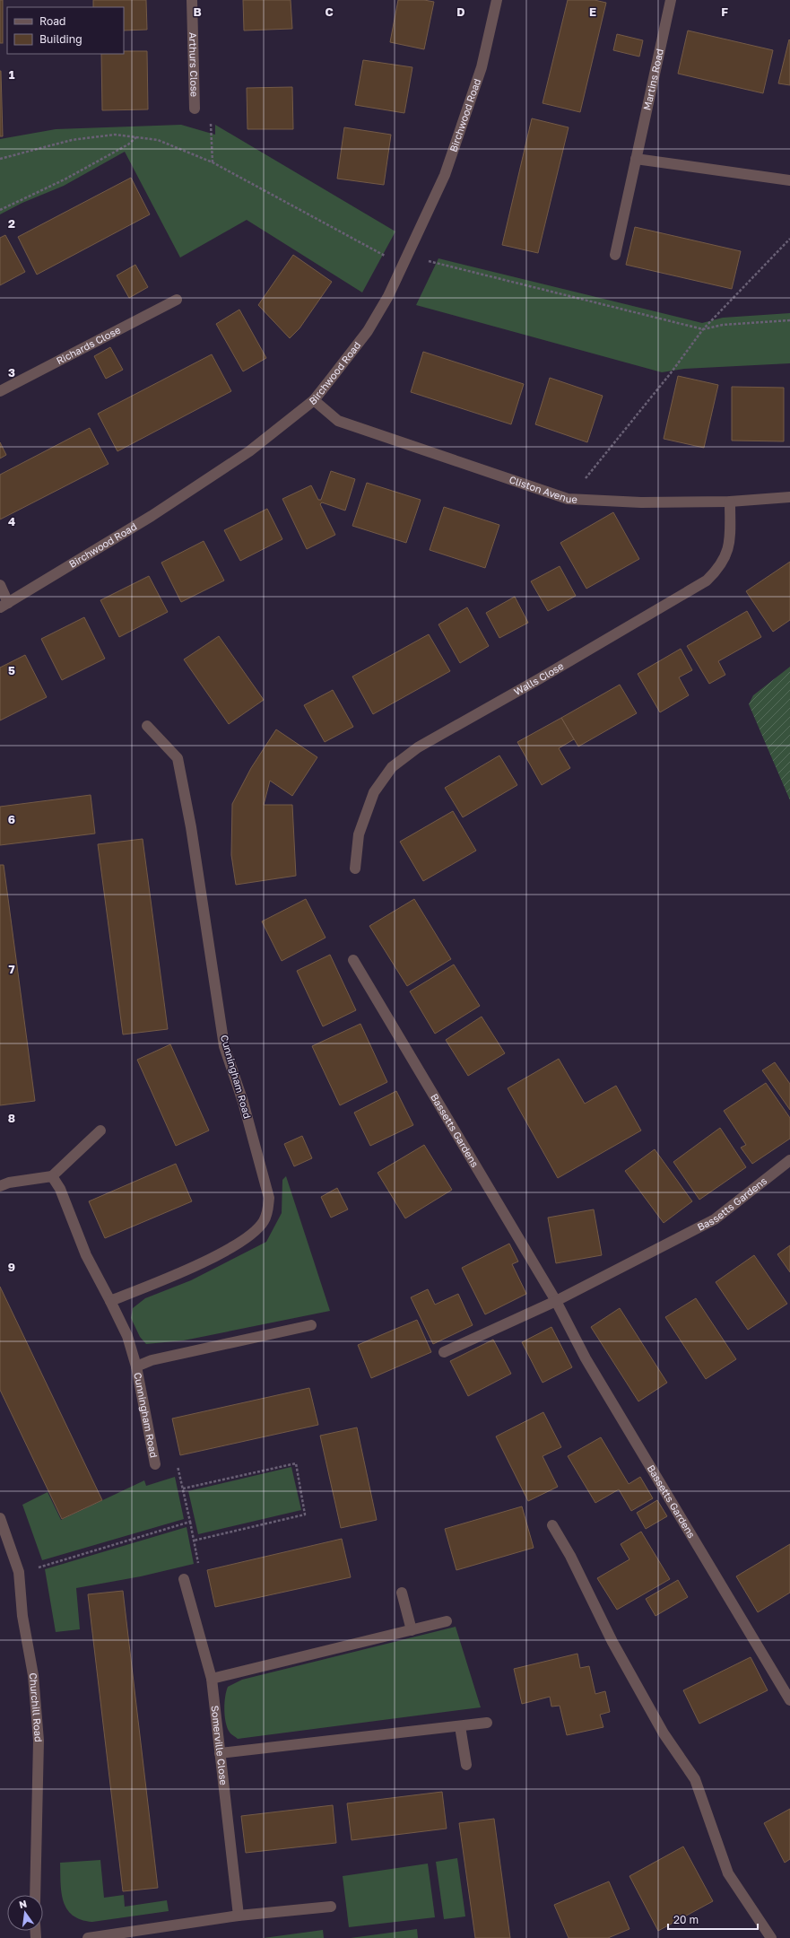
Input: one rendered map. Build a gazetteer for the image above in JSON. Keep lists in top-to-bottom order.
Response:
{
  "streets": {
    "street": [
      "Arthurs Close",
      "Martins Road",
      "Birchwood Road",
      "Richards Close",
      "Cliston Avenue",
      "Walls Close",
      "Cunningham Road",
      "Bassetts Gardens",
      "Churchill Road",
      "Somerville Close"
    ]
  },
  "crossings": [
    ["Birchwood Road", "Cliston Avenue"],
    ["Cliston Avenue", "Walls Close"]
  ],
  "legend": ["Road", "Building"],
  "scale_bar": "20 m",
  "north": "top",
  "grid": {
    "columns": [
      "B",
      "C",
      "D",
      "E",
      "F"
    ],
    "rows": [
      "1",
      "2",
      "3",
      "4",
      "5",
      "6",
      "7",
      "8",
      "9"
    ]
  }
}
